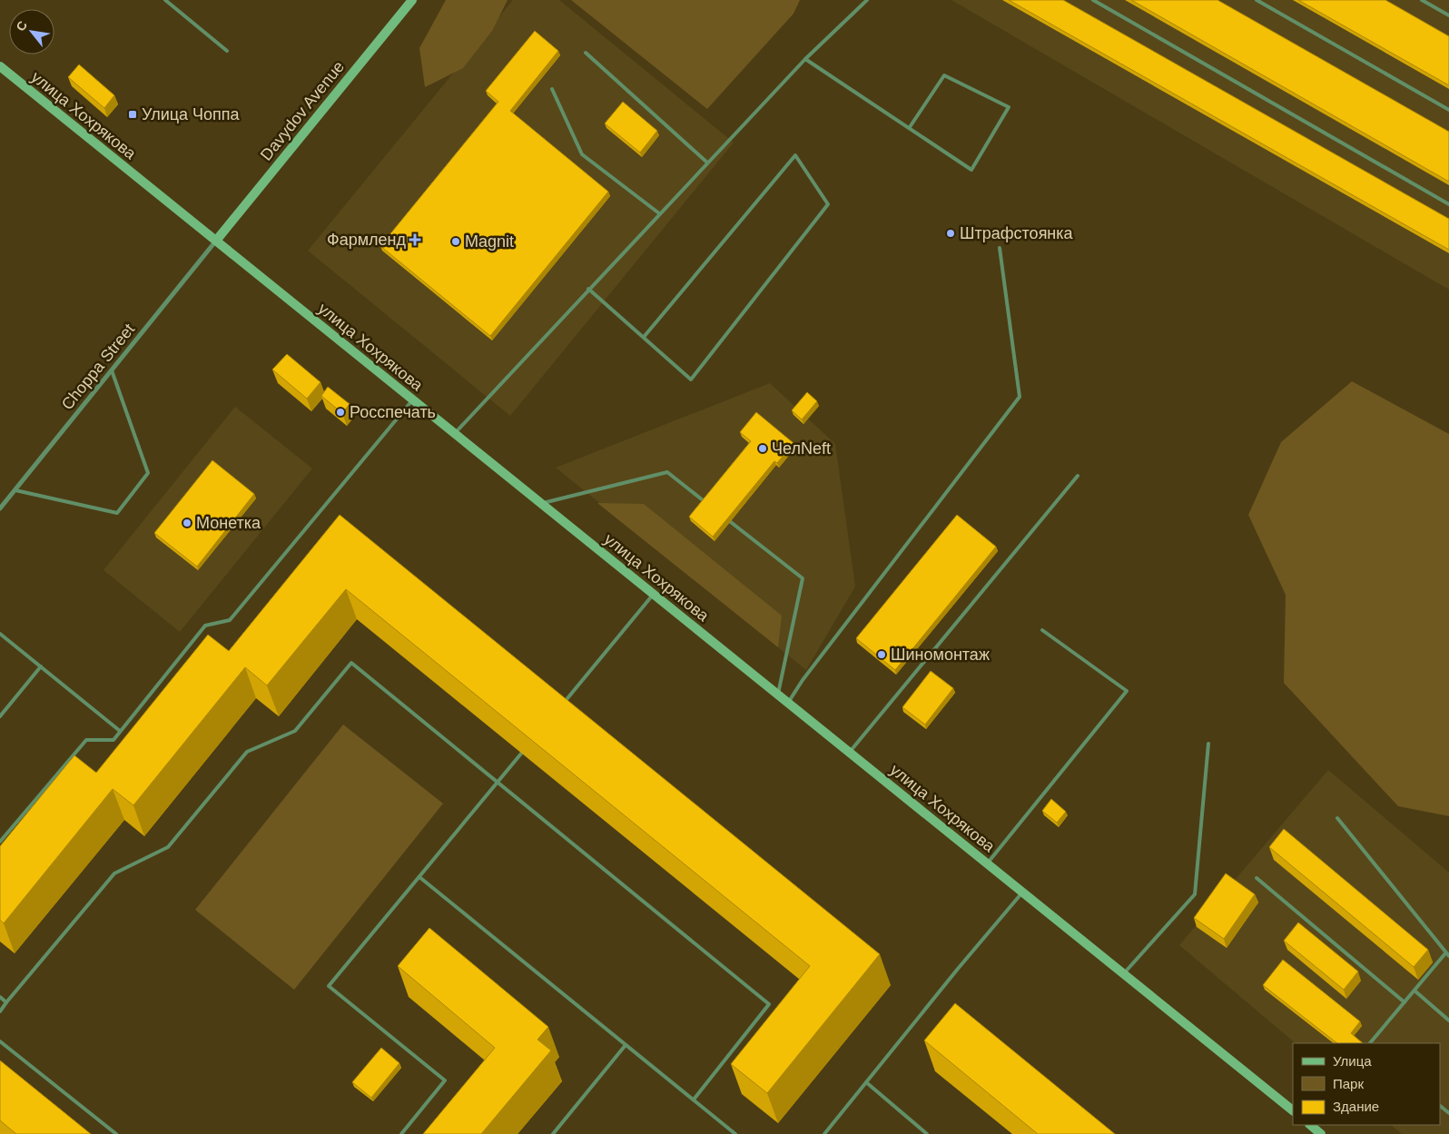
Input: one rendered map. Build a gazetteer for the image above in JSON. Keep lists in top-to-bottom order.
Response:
{
  "streets": {
    "main road": ["Davydov Avenue", "улица Хохрякова"],
    "street": ["Choppa Street"]
  },
  "crossings": [
    ["Davydov Avenue", "улица Хохрякова"],
    ["Davydov Avenue", "Choppa Street"],
    ["улица Хохрякова", "Choppa Street"]
  ],
  "places": {
    "transit": ["Улица Чоппа"],
    "other": [
      "Штрафстоянка",
      "Magnit",
      "Росспечать",
      "ЧелNeft",
      "Монетка",
      "Шиномонтаж"
    ],
    "health": ["Фармленд"]
  },
  "legend": ["Улица", "Парк", "Здание"],
  "north": "top left"
}
